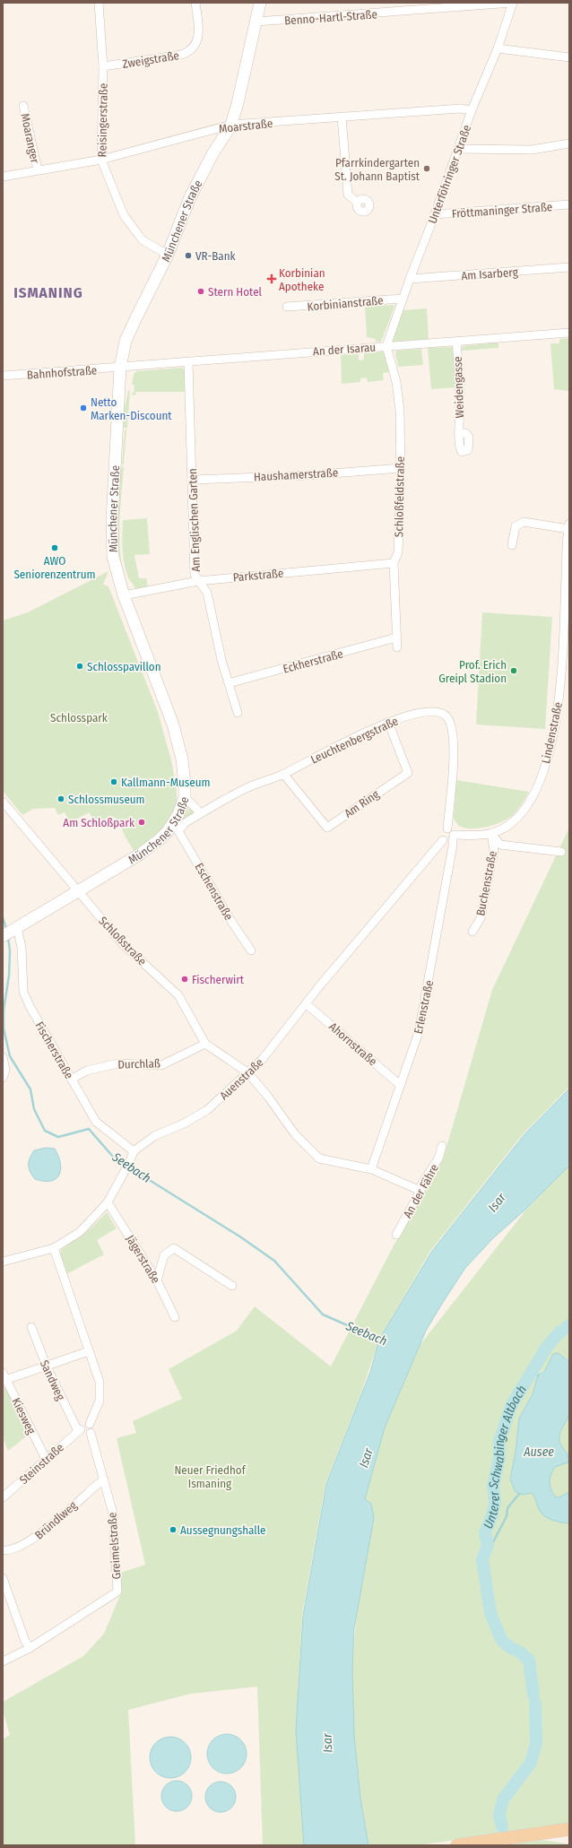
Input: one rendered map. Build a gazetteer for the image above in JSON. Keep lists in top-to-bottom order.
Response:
{
  "streets": {
    "main road": ["Münchener Straße"],
    "street": [
      "Benno-Hartl-Straße",
      "Zweigstraße",
      "Reisingerstraße",
      "Moarstraße",
      "Moaranger",
      "Unterföhringer Straße",
      "Fröttmaninger Straße",
      "Am Isarberg",
      "Korbinianstraße",
      "An der Isarau",
      "Bahnhofstraße",
      "Weidengasse",
      "Haushamerstraße",
      "Schloßfeldstraße",
      "Am Englischen Garten",
      "Parkstraße",
      "Eckherstraße",
      "Lindenstraße",
      "Leuchtenbergstraße",
      "Am Ring",
      "Buchenstraße",
      "Eschenstraße",
      "Schloßstraße",
      "Erlenstraße",
      "Ahornstraße",
      "Fischerstraße",
      "Durchlaß",
      "Auenstraße",
      "An der Fähre",
      "Jägerstraße",
      "Sandweg",
      "Kiesweg",
      "Steinstraße",
      "Bründlweg",
      "Greimelstraße"
    ]
  },
  "crossings": [
    ["Benno-Hartl-Straße", "Unterföhringer Straße"],
    ["Benno-Hartl-Straße", "Münchener Straße"],
    ["Zweigstraße", "Reisingerstraße"],
    ["Reisingerstraße", "Moarstraße"],
    ["Reisingerstraße", "Münchener Straße"],
    ["Moarstraße", "Moaranger"],
    ["Moarstraße", "Unterföhringer Straße"],
    ["Moarstraße", "Münchener Straße"],
    ["Unterföhringer Straße", "Fröttmaninger Straße"],
    ["Unterföhringer Straße", "Am Isarberg"],
    ["Unterföhringer Straße", "Korbinianstraße"],
    ["Unterföhringer Straße", "An der Isarau"],
    ["Unterföhringer Straße", "Schloßfeldstraße"],
    ["Münchener Straße", "An der Isarau"],
    ["Münchener Straße", "Bahnhofstraße"],
    ["Münchener Straße", "Parkstraße"],
    ["Münchener Straße", "Eschenstraße"],
    ["Münchener Straße", "Schloßstraße"],
    ["Münchener Straße", "Fischerstraße"],
    ["An der Isarau", "Bahnhofstraße"],
    ["An der Isarau", "Weidengasse"],
    ["An der Isarau", "Schloßfeldstraße"],
    ["An der Isarau", "Am Englischen Garten"],
    ["Haushamerstraße", "Schloßfeldstraße"],
    ["Haushamerstraße", "Am Englischen Garten"],
    ["Schloßfeldstraße", "Parkstraße"],
    ["Schloßfeldstraße", "Eckherstraße"],
    ["Am Englischen Garten", "Parkstraße"],
    ["Am Englischen Garten", "Eckherstraße"],
    ["Lindenstraße", "Leuchtenbergstraße"],
    ["Lindenstraße", "Buchenstraße"],
    ["Lindenstraße", "Erlenstraße"],
    ["Lindenstraße", "Auenstraße"],
    ["Leuchtenbergstraße", "Am Ring"],
    ["Leuchtenbergstraße", "Erlenstraße"],
    ["Leuchtenbergstraße", "Auenstraße"],
    ["Schloßstraße", "Erlenstraße"],
    ["Schloßstraße", "Durchlaß"],
    ["Schloßstraße", "Auenstraße"],
    ["Schloßstraße", "An der Fähre"],
    ["Erlenstraße", "Ahornstraße"],
    ["Erlenstraße", "Auenstraße"],
    ["Ahornstraße", "Auenstraße"],
    ["Fischerstraße", "Durchlaß"],
    ["Fischerstraße", "Auenstraße"],
    ["Sandweg", "Steinstraße"],
    ["Sandweg", "Greimelstraße"],
    ["Kiesweg", "Steinstraße"],
    ["Steinstraße", "Greimelstraße"],
    ["Bründlweg", "Greimelstraße"]
  ],
  "districts": ["ISMANING"],
  "water": [
    "Seebach",
    "Isar",
    "Ausee",
    "Unterer Schwabinger Altbach"
  ],
  "parks": ["Schlosspark", "Neuer Friedhof Ismaning"],
  "places": {
    "other": [
      "Pfarrkindergarten St. Johann Baptist",
      "VR-Bank",
      "Stern Hotel",
      "Netto Marken-Discount",
      "AWO Seniorenzentrum",
      "Schlosspavillon",
      "Prof. Erich Greipl Stadion",
      "Kallmann-Museum",
      "Schlossmuseum",
      "Am Schloßpark",
      "Fischerwirt",
      "Aussegnungshalle"
    ],
    "health": ["Korbinian Apotheke"]
  }
}
